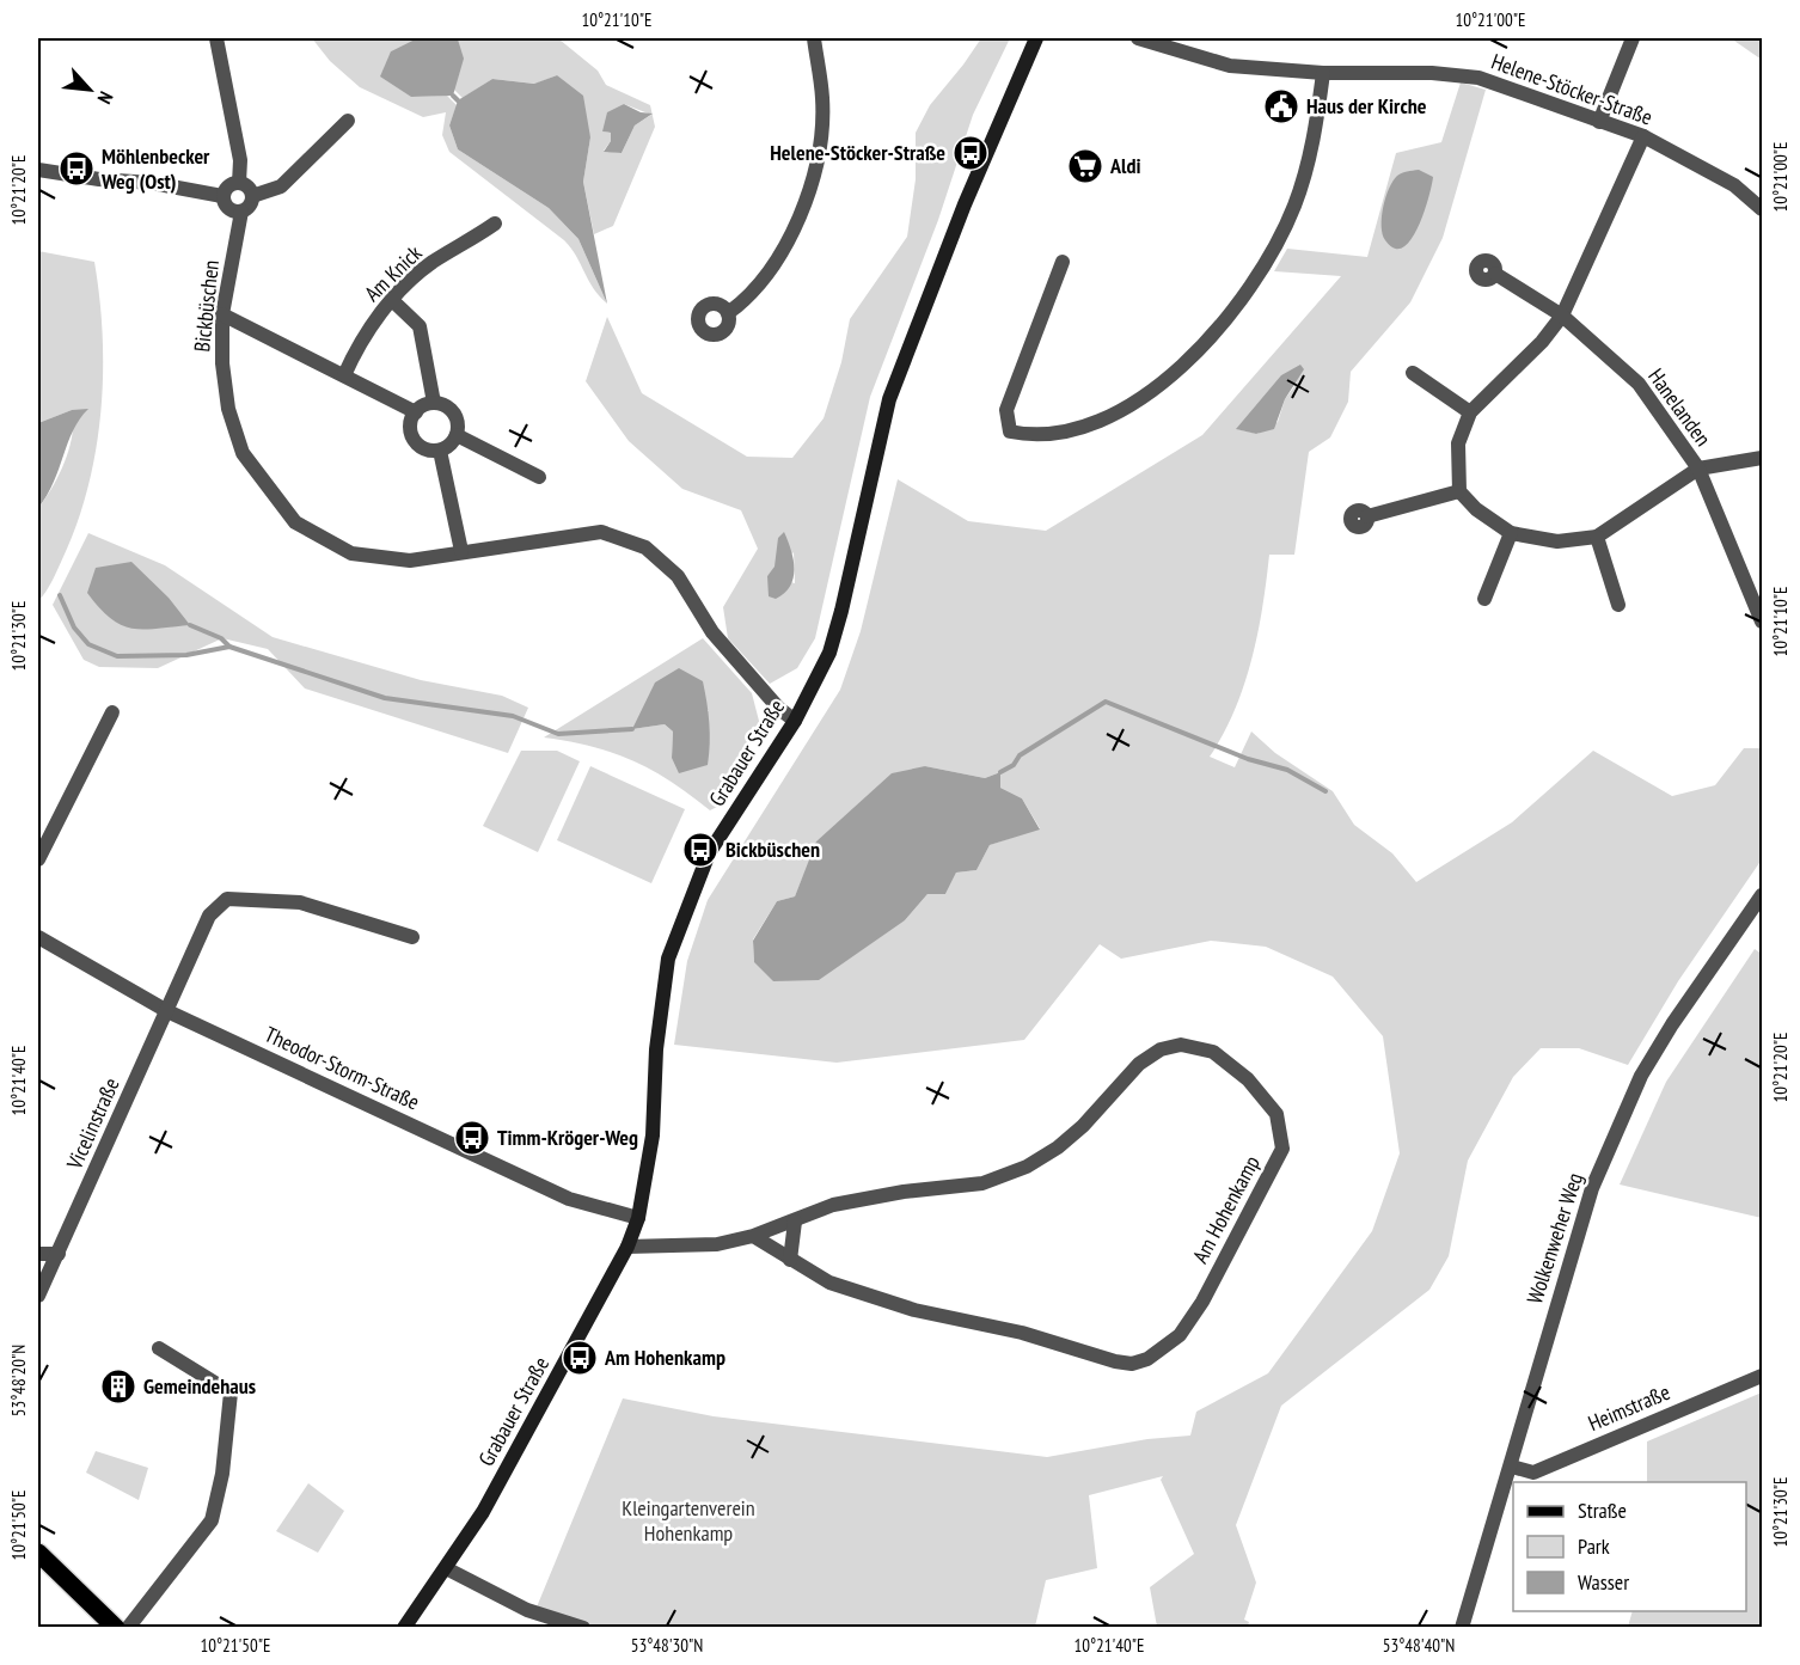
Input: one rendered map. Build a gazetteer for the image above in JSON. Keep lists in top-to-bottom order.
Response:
{
  "streets": {
    "main road": ["Grabauer Straße"],
    "street": [
      "Helene-Stöcker-Straße",
      "Am Knick",
      "Bickbüschen",
      "Hanelanden",
      "Theodor-Storm-Straße",
      "Vicelinstraße",
      "Am Hohenkamp",
      "Wolkenweher Weg",
      "Heimstraße"
    ]
  },
  "crossings": [
    ["Bickbüschen", "Grabauer Straße"],
    ["Grabauer Straße", "Theodor-Storm-Straße"],
    ["Grabauer Straße", "Am Hohenkamp"],
    ["Theodor-Storm-Straße", "Vicelinstraße"],
    ["Wolkenweher Weg", "Heimstraße"]
  ],
  "parks": ["Kleingartenverein Hohenkamp"],
  "places": {
    "public building": ["Haus der Kirche"],
    "bus stop": [
      "Helene-Stöcker-Straße",
      "Möhlenbecker Weg (Ost)",
      "Bickbüschen",
      "Timm-Kröger-Weg",
      "Am Hohenkamp"
    ],
    "supermarket": ["Aldi"],
    "building": ["Gemeindehaus"]
  },
  "legend": ["Straße", "Park", "Wasser"],
  "north": "bottom right",
  "coordinates": [
    "10°21'10\"E",
    "10°21'00\"E",
    "10°21'20\"E",
    "10°21'30\"E",
    "10°21'40\"E",
    "53°48'20\"N",
    "10°21'50\"E",
    "53°48'30\"N",
    "53°48'40\"N"
  ]
}
